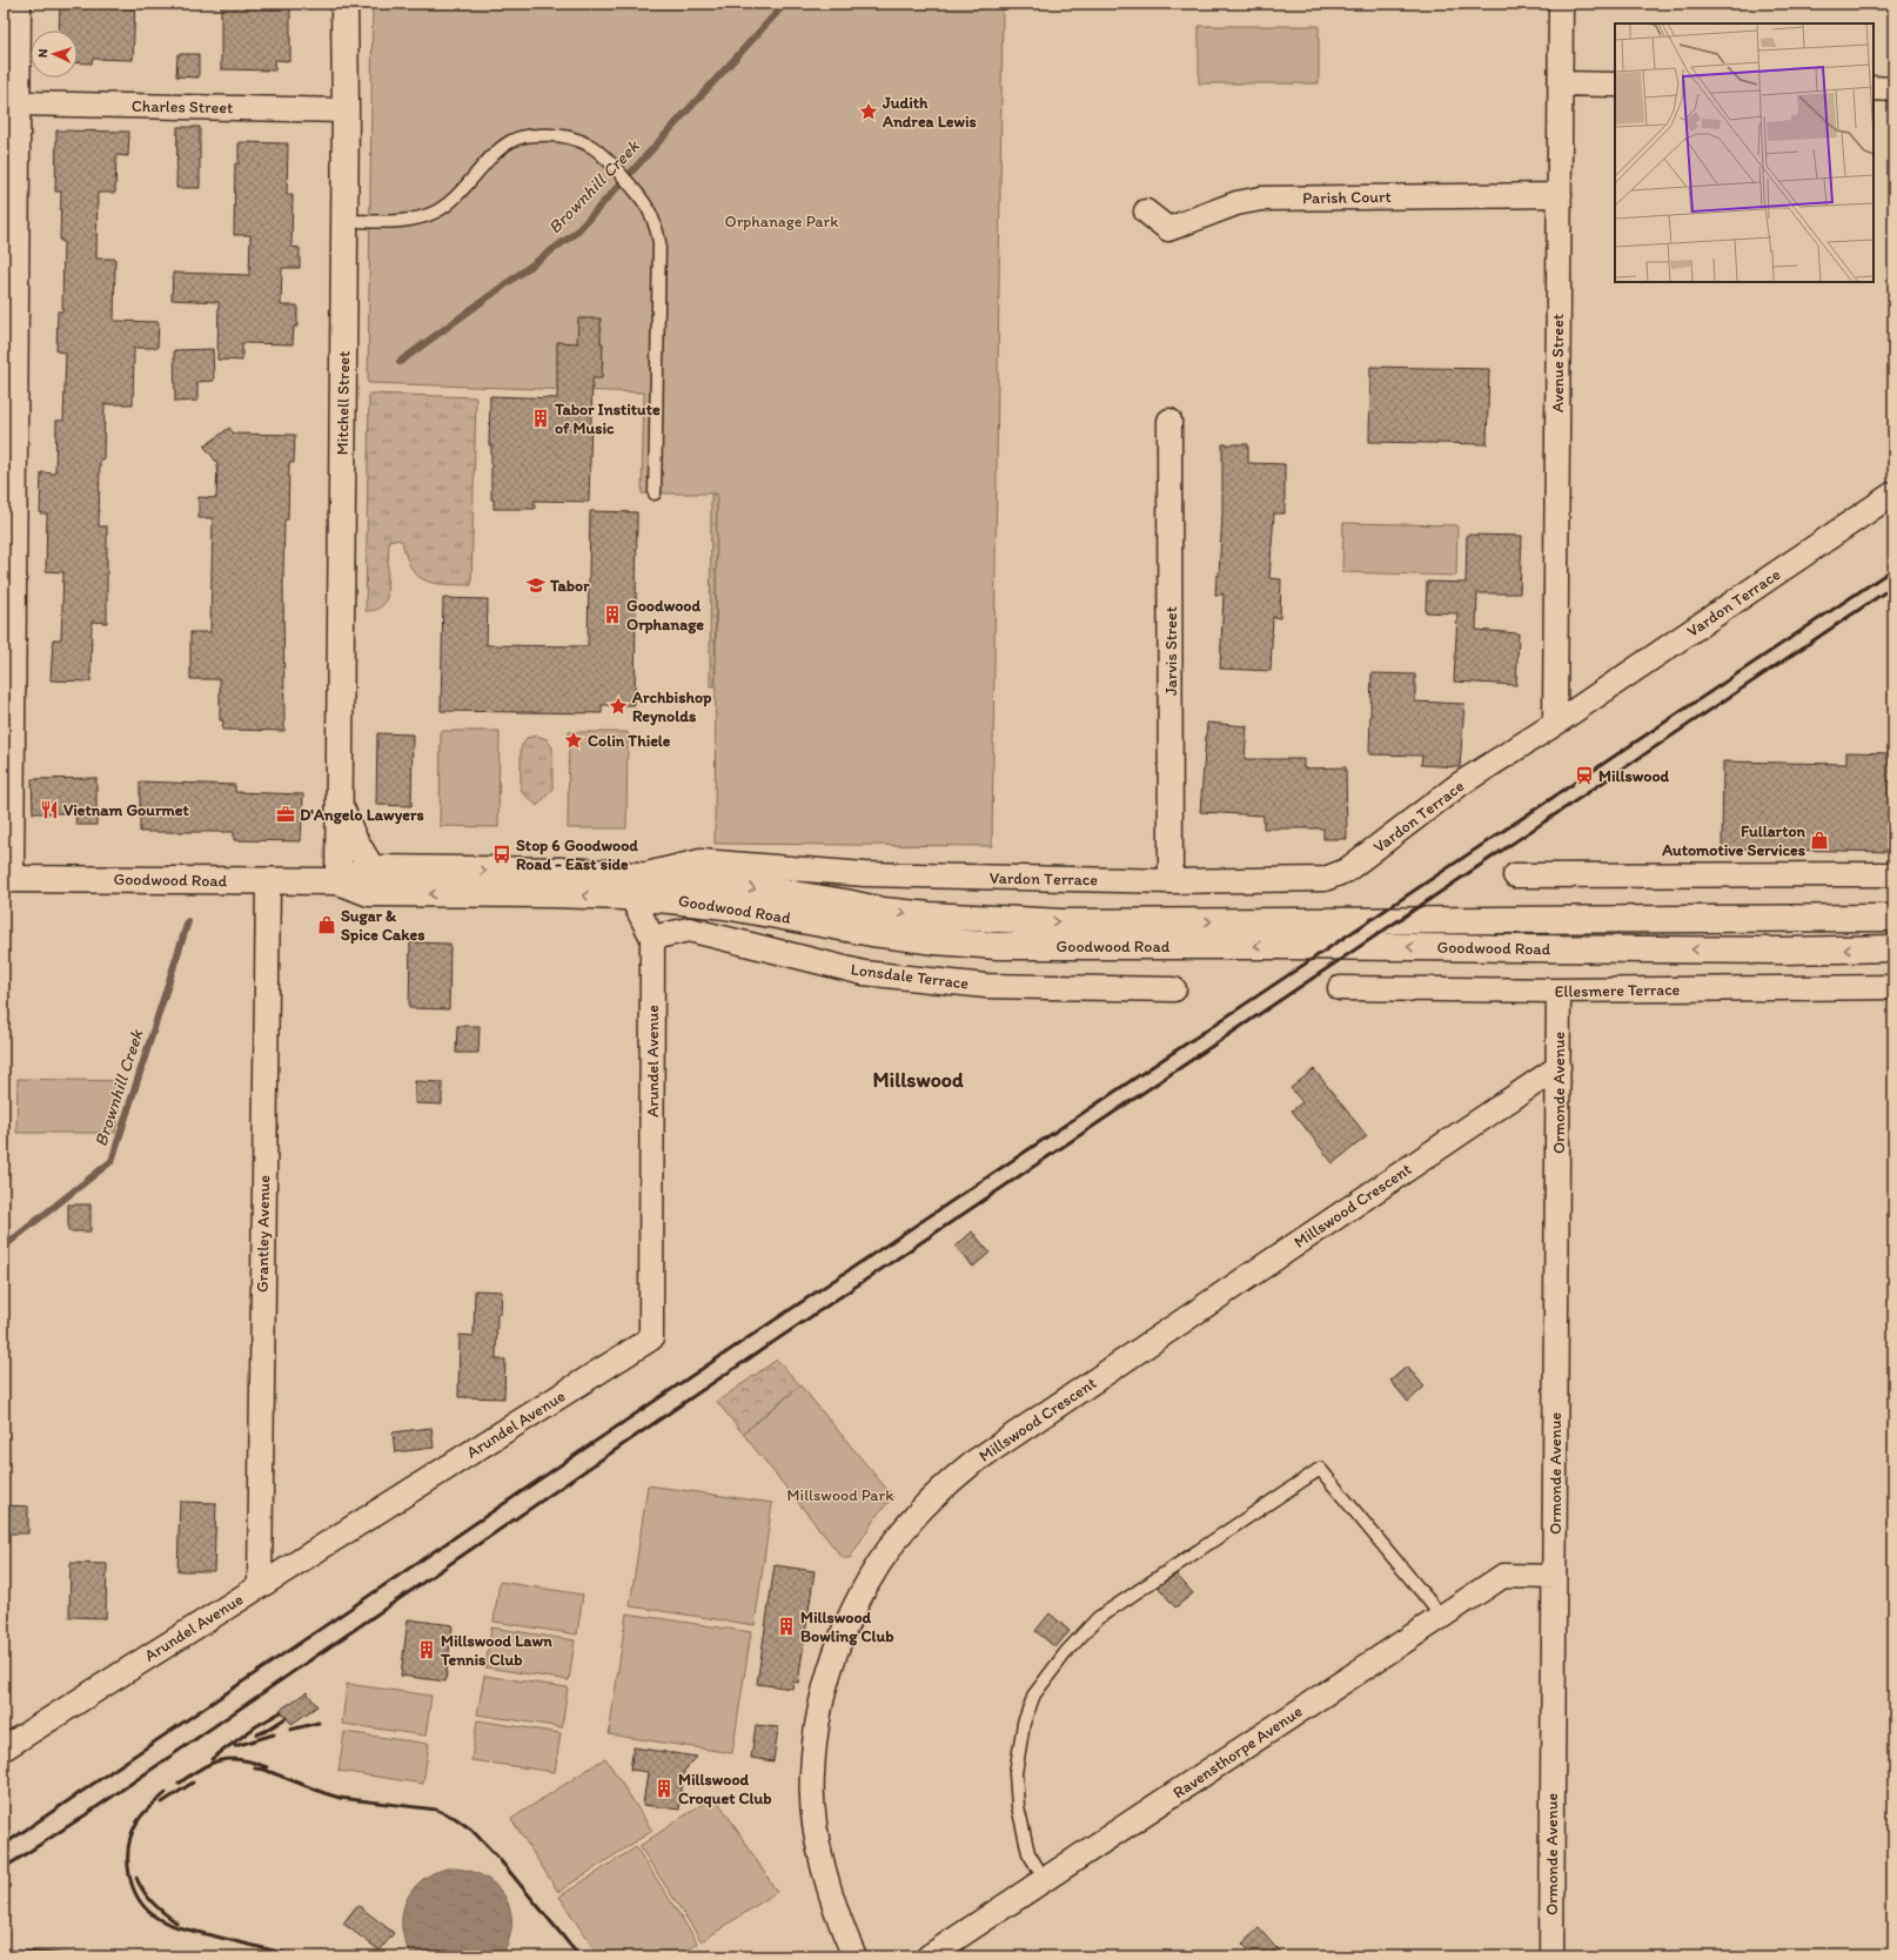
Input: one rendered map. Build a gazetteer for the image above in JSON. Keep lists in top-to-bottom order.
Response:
{
  "streets": {
    "main road": ["Mitchell Street", "Goodwood Road"],
    "street": [
      "Charles Street",
      "Parish Court",
      "Avenue Street",
      "Vardon Terrace",
      "Jarvis Street",
      "Lonsdale Terrace",
      "Ellesmere Terrace",
      "Arundel Avenue",
      "Ormonde Avenue",
      "Millswood Crescent",
      "Grantley Avenue",
      "Ravensthorpe Avenue"
    ]
  },
  "crossings": [
    ["Charles Street", "Mitchell Street"],
    ["Parish Court", "Avenue Street"],
    ["Avenue Street", "Vardon Terrace"],
    ["Mitchell Street", "Goodwood Road"],
    ["Vardon Terrace", "Jarvis Street"],
    ["Vardon Terrace", "Goodwood Road"],
    ["Vardon Terrace", "Arundel Avenue"],
    ["Goodwood Road", "Arundel Avenue"],
    ["Goodwood Road", "Grantley Avenue"],
    ["Lonsdale Terrace", "Arundel Avenue"],
    ["Ellesmere Terrace", "Ormonde Avenue"],
    ["Arundel Avenue", "Grantley Avenue"],
    ["Ormonde Avenue", "Millswood Crescent"],
    ["Ormonde Avenue", "Ravensthorpe Avenue"]
  ],
  "districts": ["Millswood"],
  "water": ["Brownhill Creek"],
  "parks": ["Orphanage Park", "Millswood Park"],
  "places": {
    "place": ["Judith Andrea Lewis", "Archbishop Reynolds", "Colin Thiele"],
    "building": [
      "Tabor Institute of Music",
      "Goodwood Orphanage",
      "Millswood Bowling Club",
      "Millswood Lawn Tennis Club",
      "Millswood Croquet Club"
    ],
    "school or university": ["Tabor"],
    "station": ["Millswood"],
    "restaurant": ["Vietnam Gourmet"],
    "office": ["D'Angelo Lawyers"],
    "shop": ["Fullarton Automotive Services", "Sugar & Spice Cakes"],
    "bus stop": ["Stop 6 Goodwood Road - East side"]
  },
  "north": "left"
}
